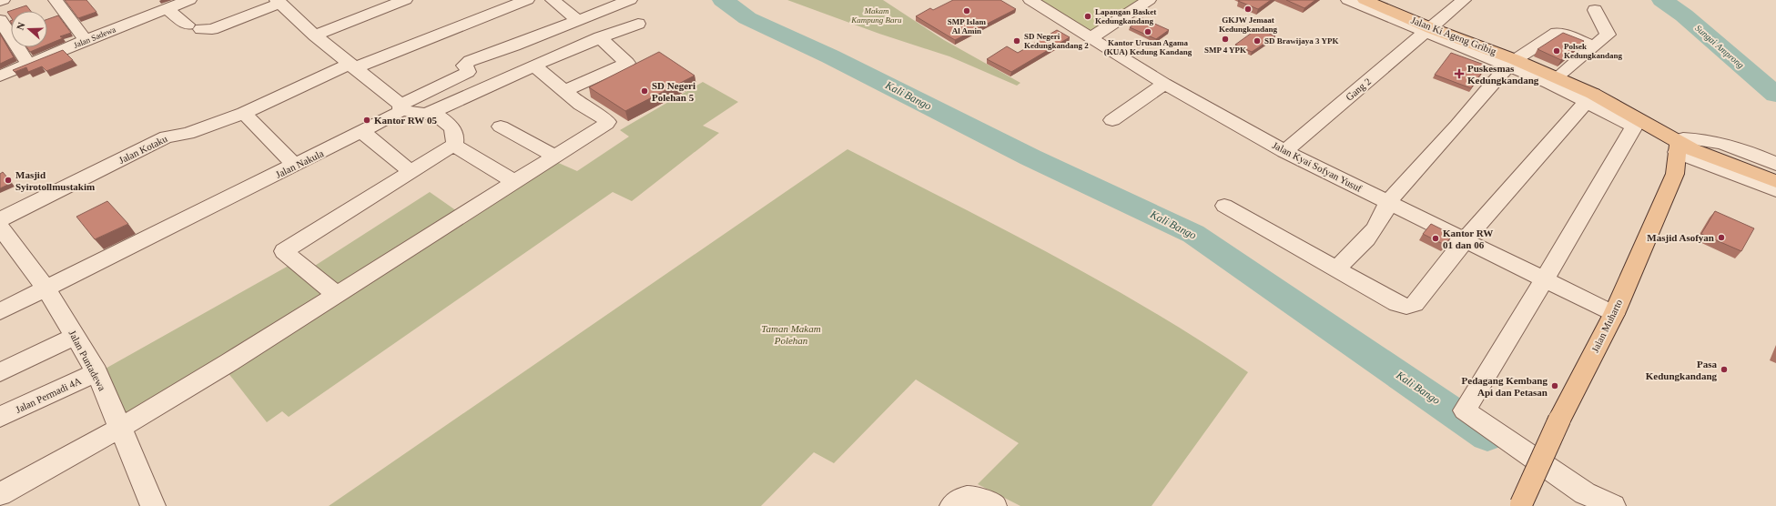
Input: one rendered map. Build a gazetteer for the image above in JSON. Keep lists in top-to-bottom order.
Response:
{
  "streets": {
    "main road": ["Jalan Ki Ageng Gribig", "Jalan Muharto"],
    "street": [
      "Jalan Sadewa",
      "Gang 2",
      "Jalan Kotaku",
      "Jalan Nakula",
      "Jalan Kyai Sofyan Yusuf",
      "Jalan Puntadewa",
      "Jalan Permadi 4A"
    ]
  },
  "crossings": [
    ["Jalan Ki Ageng Gribig", "Gang 2"],
    ["Jalan Ki Ageng Gribig", "Jalan Muharto"],
    ["Gang 2", "Jalan Kyai Sofyan Yusuf"],
    ["Jalan Nakula", "Jalan Puntadewa"],
    ["Jalan Kyai Sofyan Yusuf", "Jalan Muharto"],
    ["Jalan Puntadewa", "Jalan Permadi 4A"]
  ],
  "water": ["Sungai Amprong", "Kali Bango"],
  "parks": ["Makam Kampung Baru", "Taman Makam Polehan"],
  "places": {
    "other": [
      "GKJW Jemaat Kedungkandang",
      "SMP Islam Al Amin",
      "Lapangan Basket Kedungkandang",
      "Kantor Urusan Agama (KUA) Kedung Kandang",
      "SMP 4 YPK",
      "SD Negeri Kedungkandang 2",
      "SD Brawijaya 3 YPK",
      "Polsek Kedungkandang",
      "SD Negeri Polehan 5",
      "Kantor RW 05",
      "Masjid Syirotollmustakim",
      "Masjid Asofyan",
      "Kantor RW 01 dan 06",
      "Pasa Kedungkandang",
      "Pedagang Kembang Api dan Petasan"
    ],
    "health": ["Puskesmas Kedungkandang"]
  },
  "north": "left"
}
